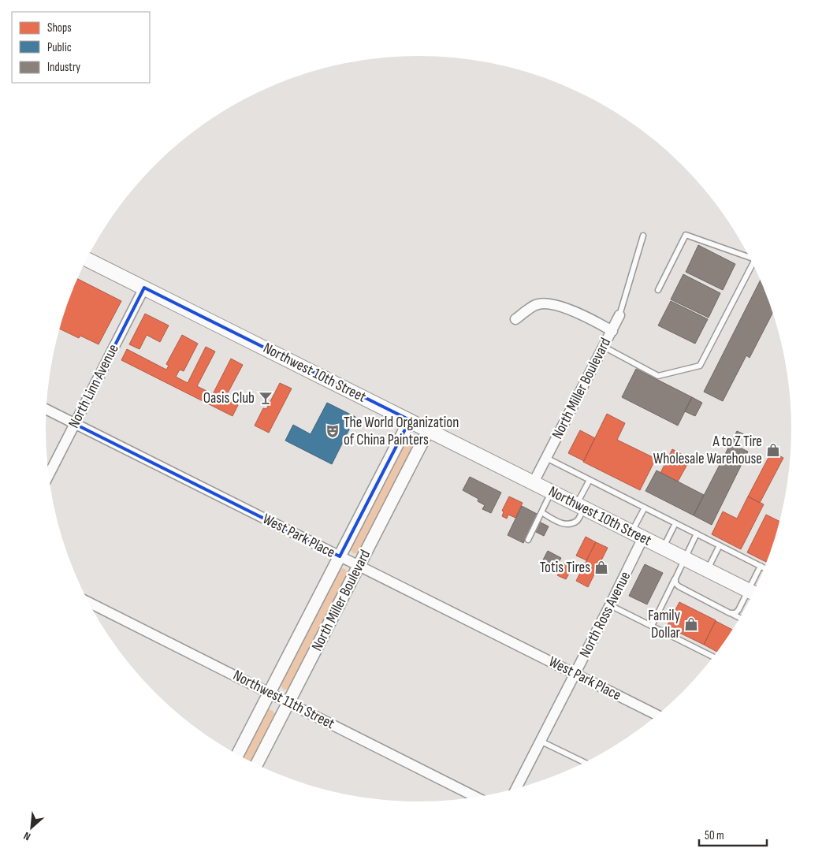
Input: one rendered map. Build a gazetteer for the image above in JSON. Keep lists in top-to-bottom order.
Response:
{
  "streets": {
    "main road": ["Northwest 10th Street"],
    "street": [
      "North Linn Avenue",
      "North Miller Boulevard",
      "West Park Place",
      "North Ross Avenue",
      "Northwest 11th Street"
    ]
  },
  "crossings": [
    ["Northwest 10th Street", "North Linn Avenue"],
    ["Northwest 10th Street", "North Miller Boulevard"],
    ["Northwest 10th Street", "North Ross Avenue"],
    ["North Linn Avenue", "West Park Place"],
    ["North Miller Boulevard", "West Park Place"],
    ["North Miller Boulevard", "Northwest 11th Street"],
    ["West Park Place", "North Ross Avenue"]
  ],
  "places": {
    "bar": ["Oasis Club"],
    "theatre": ["The World Organization of China Painters"],
    "shop": ["A to Z Tire Wholesale Warehouse", "Totis Tires", "Family Dollar"]
  },
  "legend": ["Shops", "Public", "Industry"],
  "scale_bar": "50 m",
  "north": "bottom left"
}
